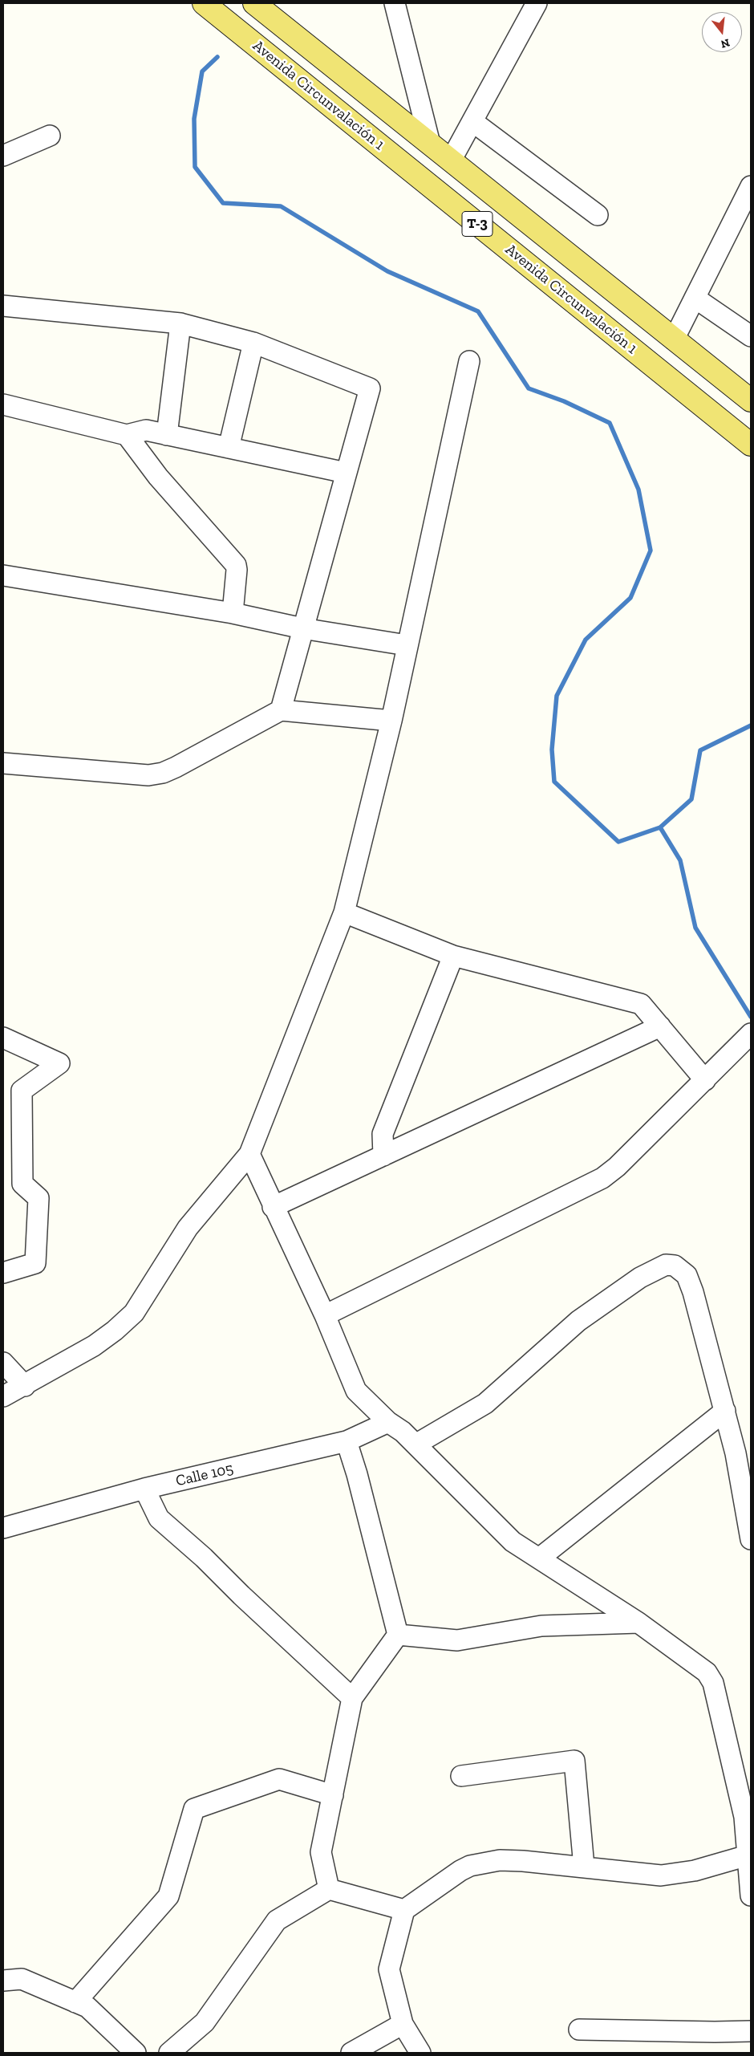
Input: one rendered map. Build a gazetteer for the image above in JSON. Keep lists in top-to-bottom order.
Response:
{
  "streets": {
    "main road": ["Avenida Circunvalación 1", "T-3"],
    "street": ["Calle 105"]
  },
  "north": "bottom"
}
